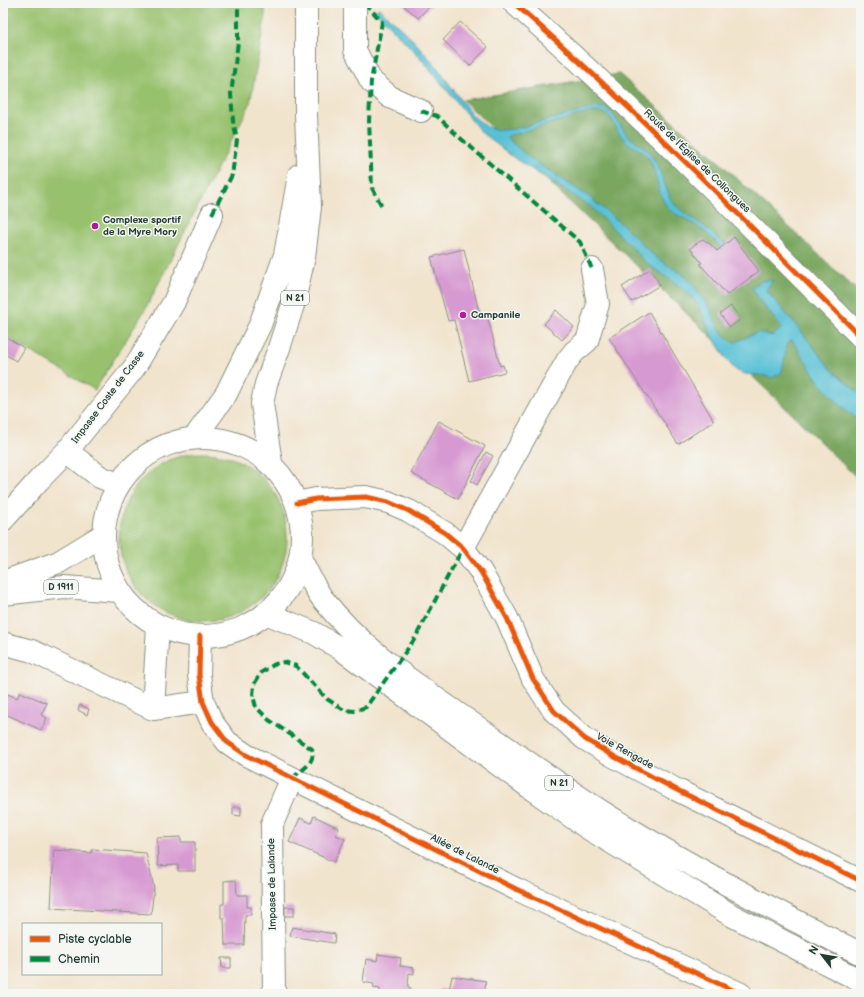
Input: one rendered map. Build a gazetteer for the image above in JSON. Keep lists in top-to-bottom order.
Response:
{
  "streets": {
    "main road": [
      "Route de l’Église de Collongues",
      "N 21",
      "Impasse Coste de Casse",
      "D 1911",
      "Voie Rengade",
      "Allée de Lalande",
      "Impasse de Lalande"
    ]
  },
  "crossings": [
    ["Allée de Lalande", "Impasse de Lalande"]
  ],
  "places": ["Complexe sportif de la Myre Mory", "Campanile"],
  "legend": ["Piste cyclable", "Chemin"],
  "north": "top left"
}
